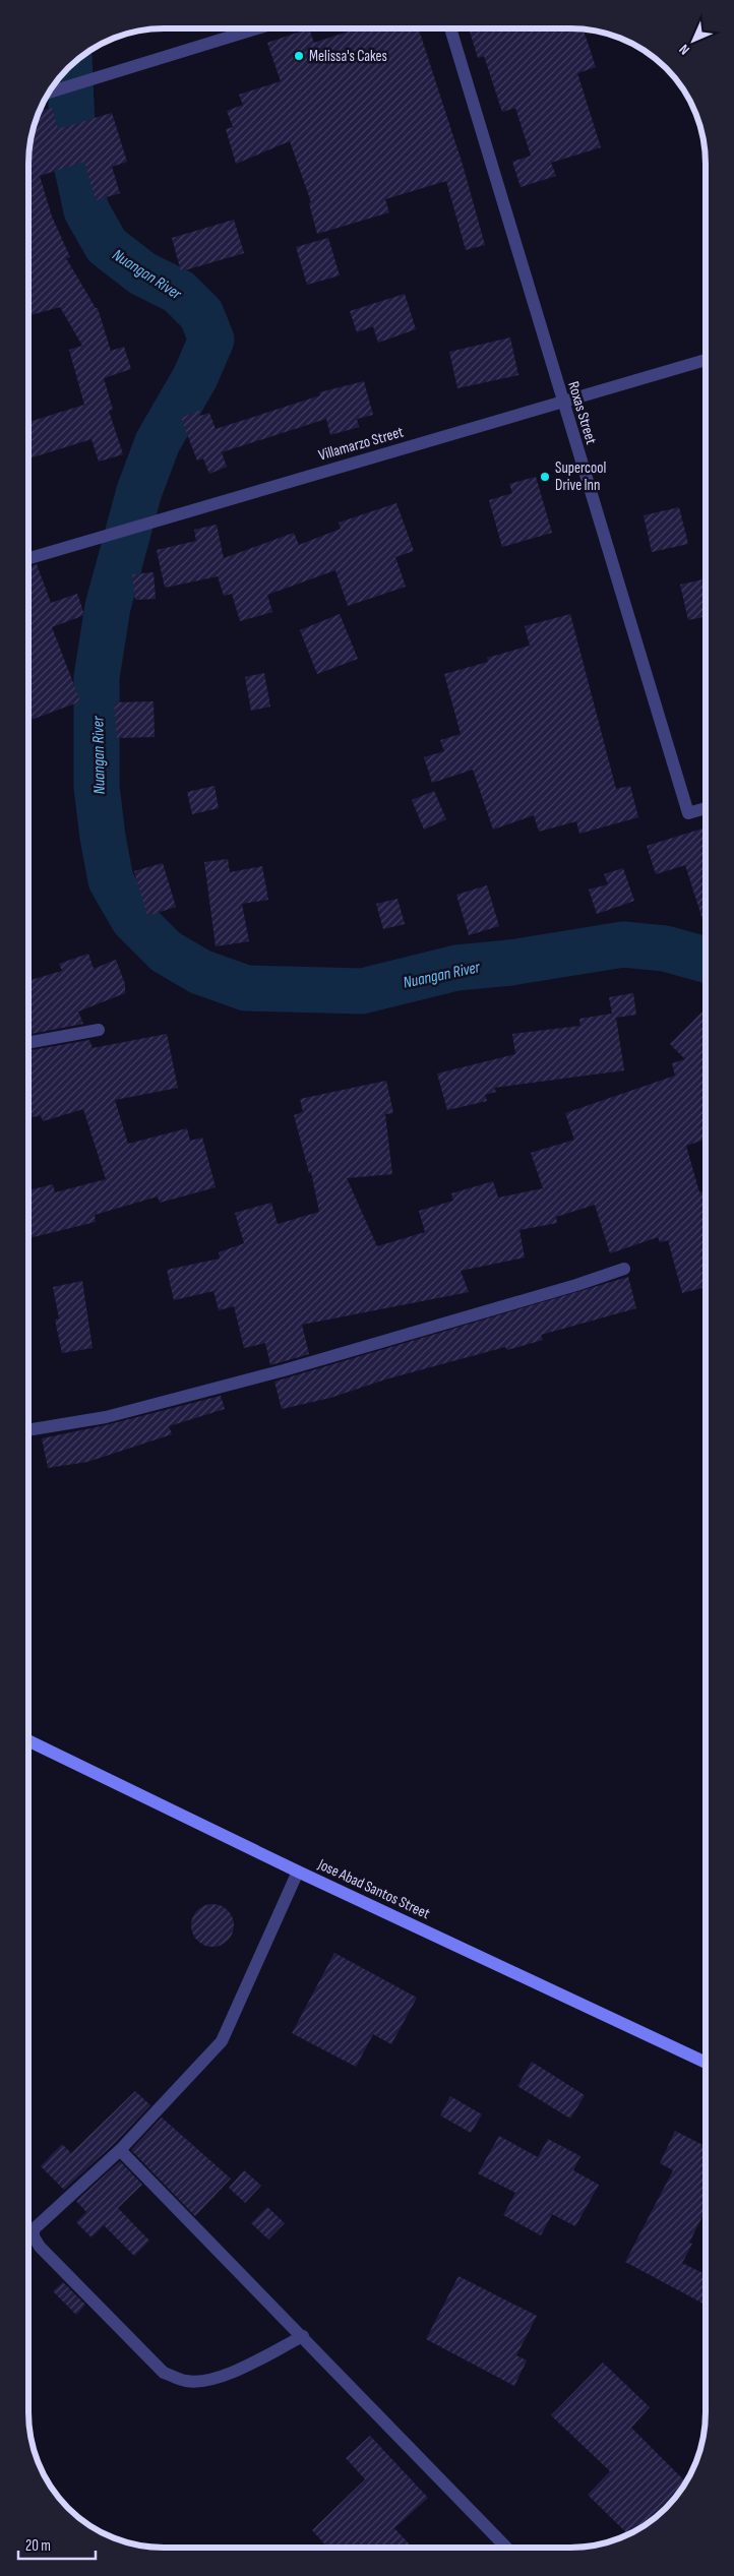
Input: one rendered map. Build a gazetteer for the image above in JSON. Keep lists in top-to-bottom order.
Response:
{
  "streets": {
    "main road": ["Jose Abad Santos Street"],
    "street": ["Roxas Street", "Villamarzo Street"]
  },
  "crossings": [
    ["Roxas Street", "Villamarzo Street"]
  ],
  "water": ["Nuangan River"],
  "places": ["Melissa's Cakes", "Supercool Drive Inn"],
  "scale_bar": "20 m",
  "north": "bottom left"
}
